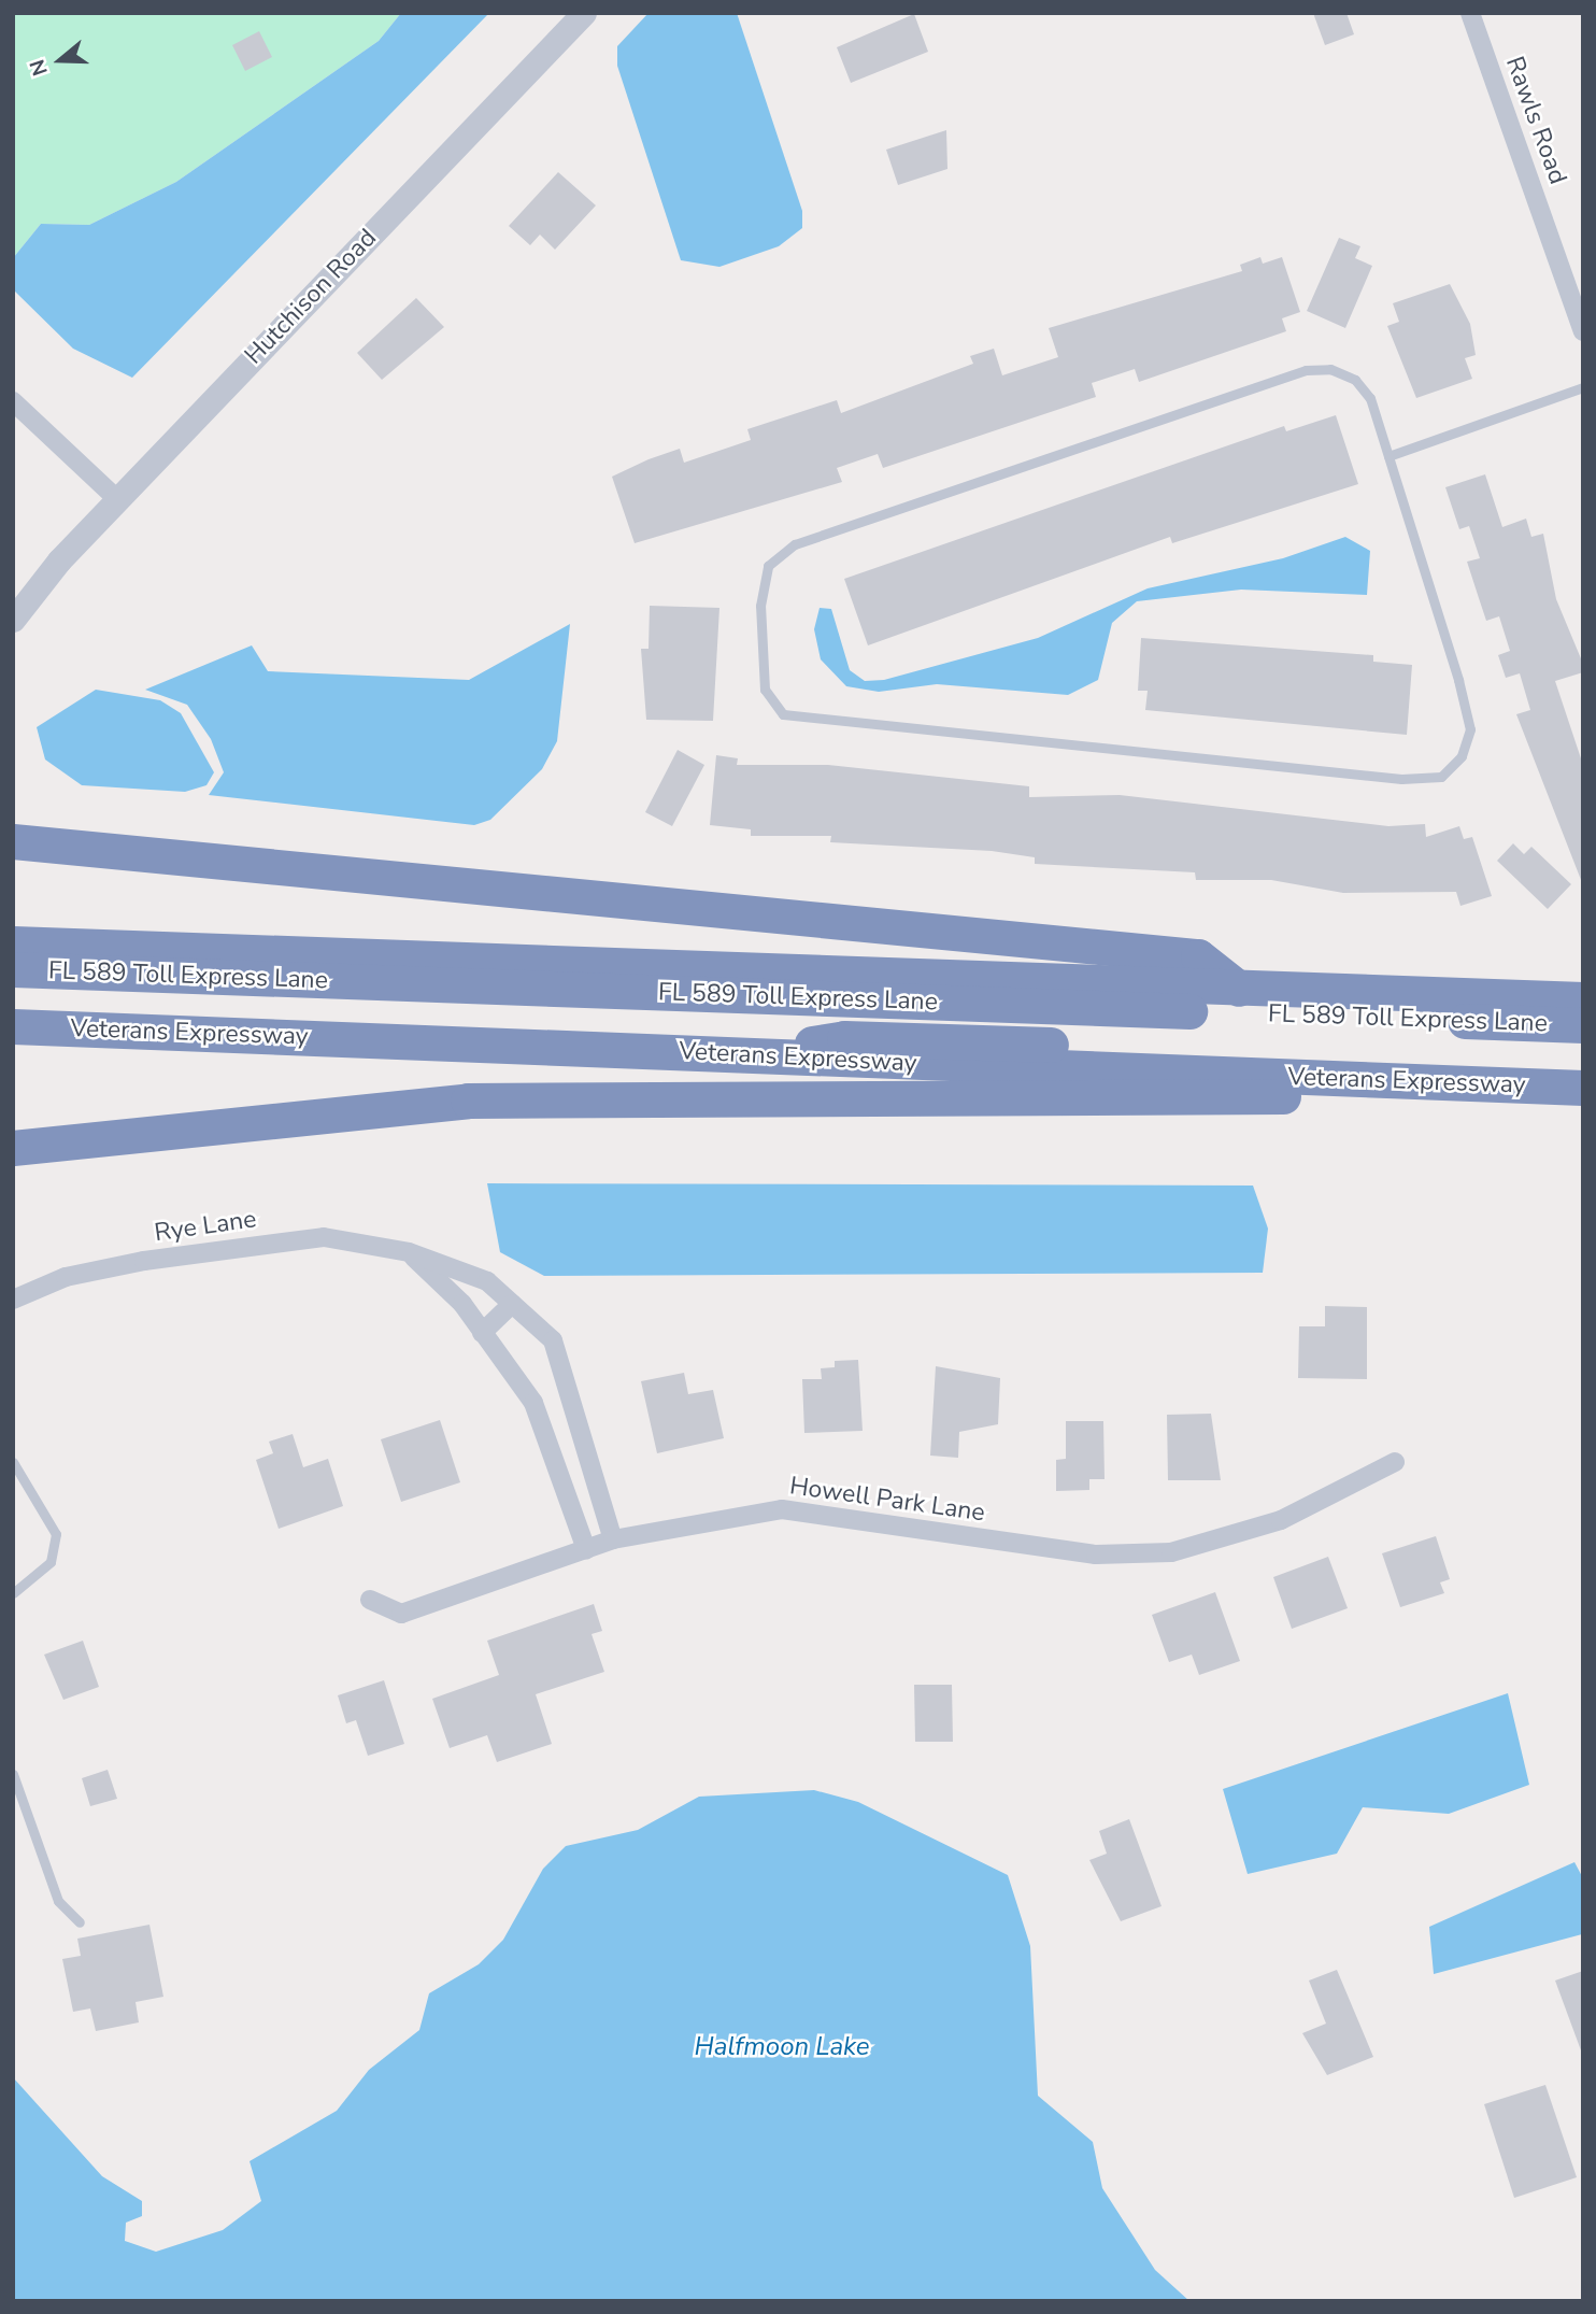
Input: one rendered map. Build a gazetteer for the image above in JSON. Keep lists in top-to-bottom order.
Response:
{
  "streets": {
    "highway": ["FL 589 Toll Express Lane", "Veterans Expressway"],
    "street": [
      "Rawls Road",
      "Hutchison Road",
      "Rye Lane",
      "Howell Park Lane"
    ]
  },
  "crossings": [
    ["FL 589 Toll Express Lane", "Veterans Expressway"],
    ["Rye Lane", "Howell Park Lane"]
  ],
  "water": ["Halfmoon Lake"],
  "north": "left"
}
